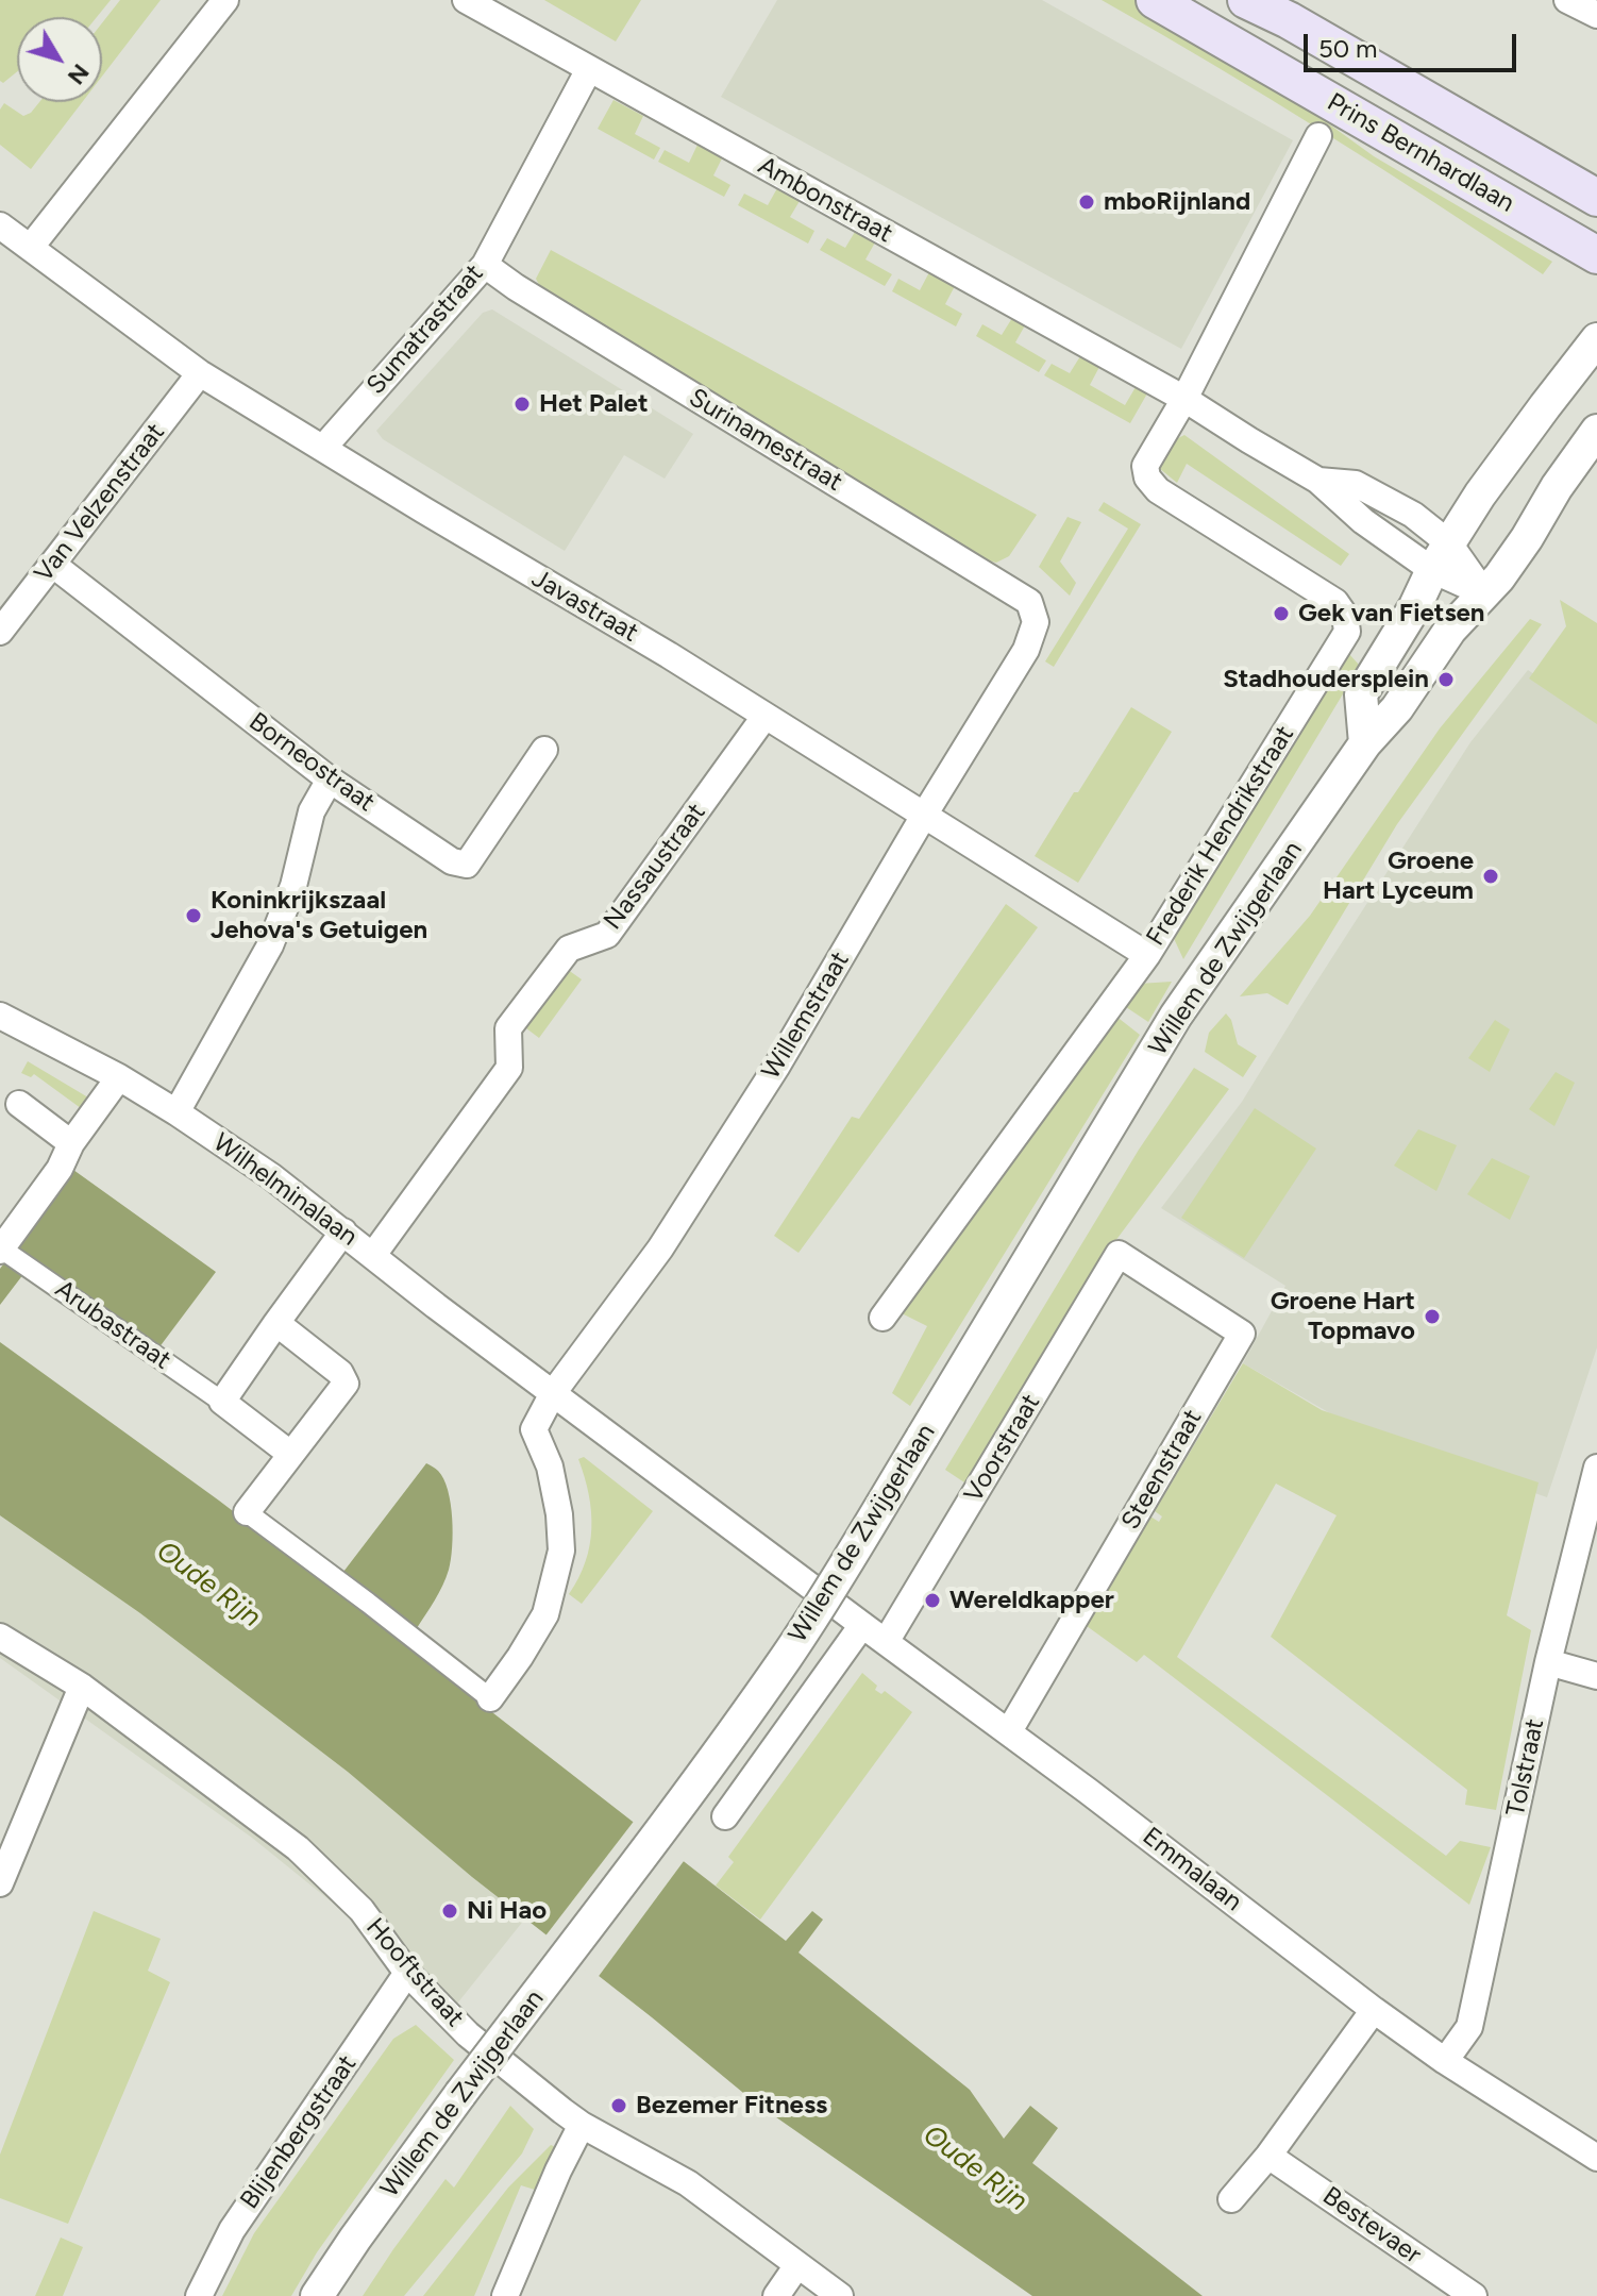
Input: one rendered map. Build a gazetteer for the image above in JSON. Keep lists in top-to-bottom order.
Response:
{
  "streets": {
    "main road": ["Prins Bernhardlaan"],
    "street": [
      "Ambonstraat",
      "Sumatrastraat",
      "Surinamestraat",
      "Van Velzenstraat",
      "Javastraat",
      "Borneostraat",
      "Frederik Hendrikstraat",
      "Nassaustraat",
      "Willem de Zwijgerlaan",
      "Willemstraat",
      "Wilhelminalaan",
      "Arubastraat",
      "Voorstraat",
      "Steenstraat",
      "Tolstraat",
      "Emmalaan",
      "Hooftstraat",
      "Blijenbergstraat",
      "Bestevaer"
    ]
  },
  "crossings": [
    ["Ambonstraat", "Sumatrastraat"],
    ["Ambonstraat", "Frederik Hendrikstraat"],
    ["Ambonstraat", "Willem de Zwijgerlaan"],
    ["Sumatrastraat", "Surinamestraat"],
    ["Sumatrastraat", "Javastraat"],
    ["Surinamestraat", "Willemstraat"],
    ["Van Velzenstraat", "Javastraat"],
    ["Van Velzenstraat", "Borneostraat"],
    ["Javastraat", "Frederik Hendrikstraat"],
    ["Javastraat", "Nassaustraat"],
    ["Javastraat", "Willemstraat"],
    ["Nassaustraat", "Wilhelminalaan"],
    ["Willemstraat", "Wilhelminalaan"],
    ["Wilhelminalaan", "Emmalaan"],
    ["Voorstraat", "Steenstraat"],
    ["Voorstraat", "Emmalaan"],
    ["Steenstraat", "Emmalaan"],
    ["Tolstraat", "Emmalaan"],
    ["Hooftstraat", "Blijenbergstraat"]
  ],
  "water": ["Oude Rijn"],
  "places": [
    "mboRijnland",
    "Het Palet",
    "Gek van Fietsen",
    "Stadhoudersplein",
    "Groene Hart Lyceum",
    "Koninkrijkszaal Jehova's Getuigen",
    "Groene Hart Topmavo",
    "Wereldkapper",
    "Ni Hao",
    "Bezemer Fitness"
  ],
  "scale_bar": "50 m",
  "north": "bottom right"
}
